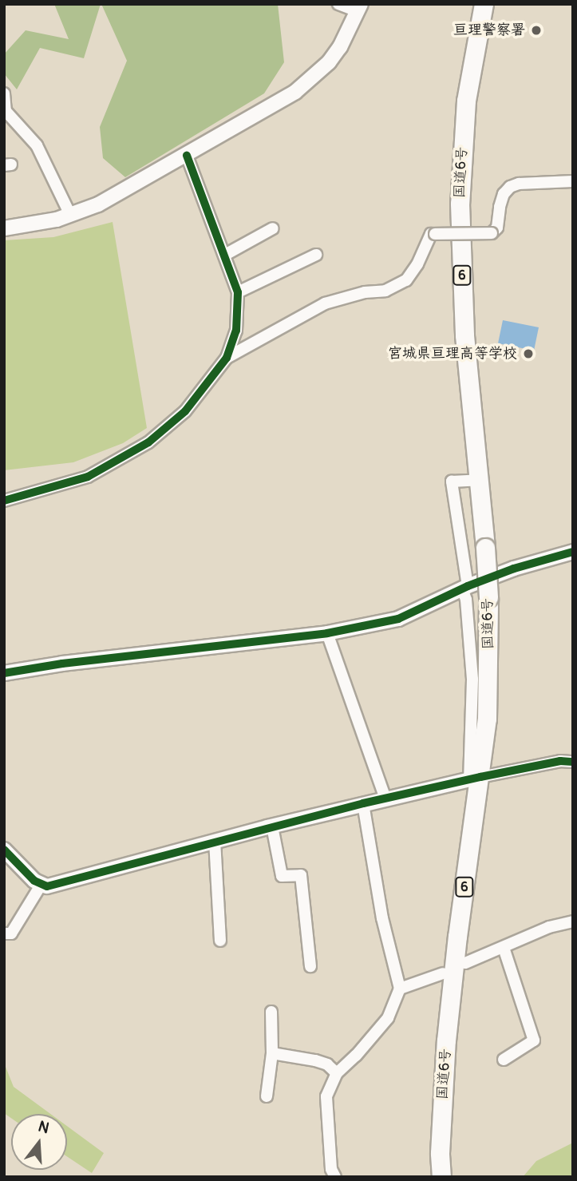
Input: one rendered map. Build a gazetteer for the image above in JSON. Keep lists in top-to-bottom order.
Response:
{
  "streets": {
    "highway": ["国道6号", "6"]
  },
  "places": ["亘理警察署", "宮城県亘理高等学校"],
  "north": "top"
}
